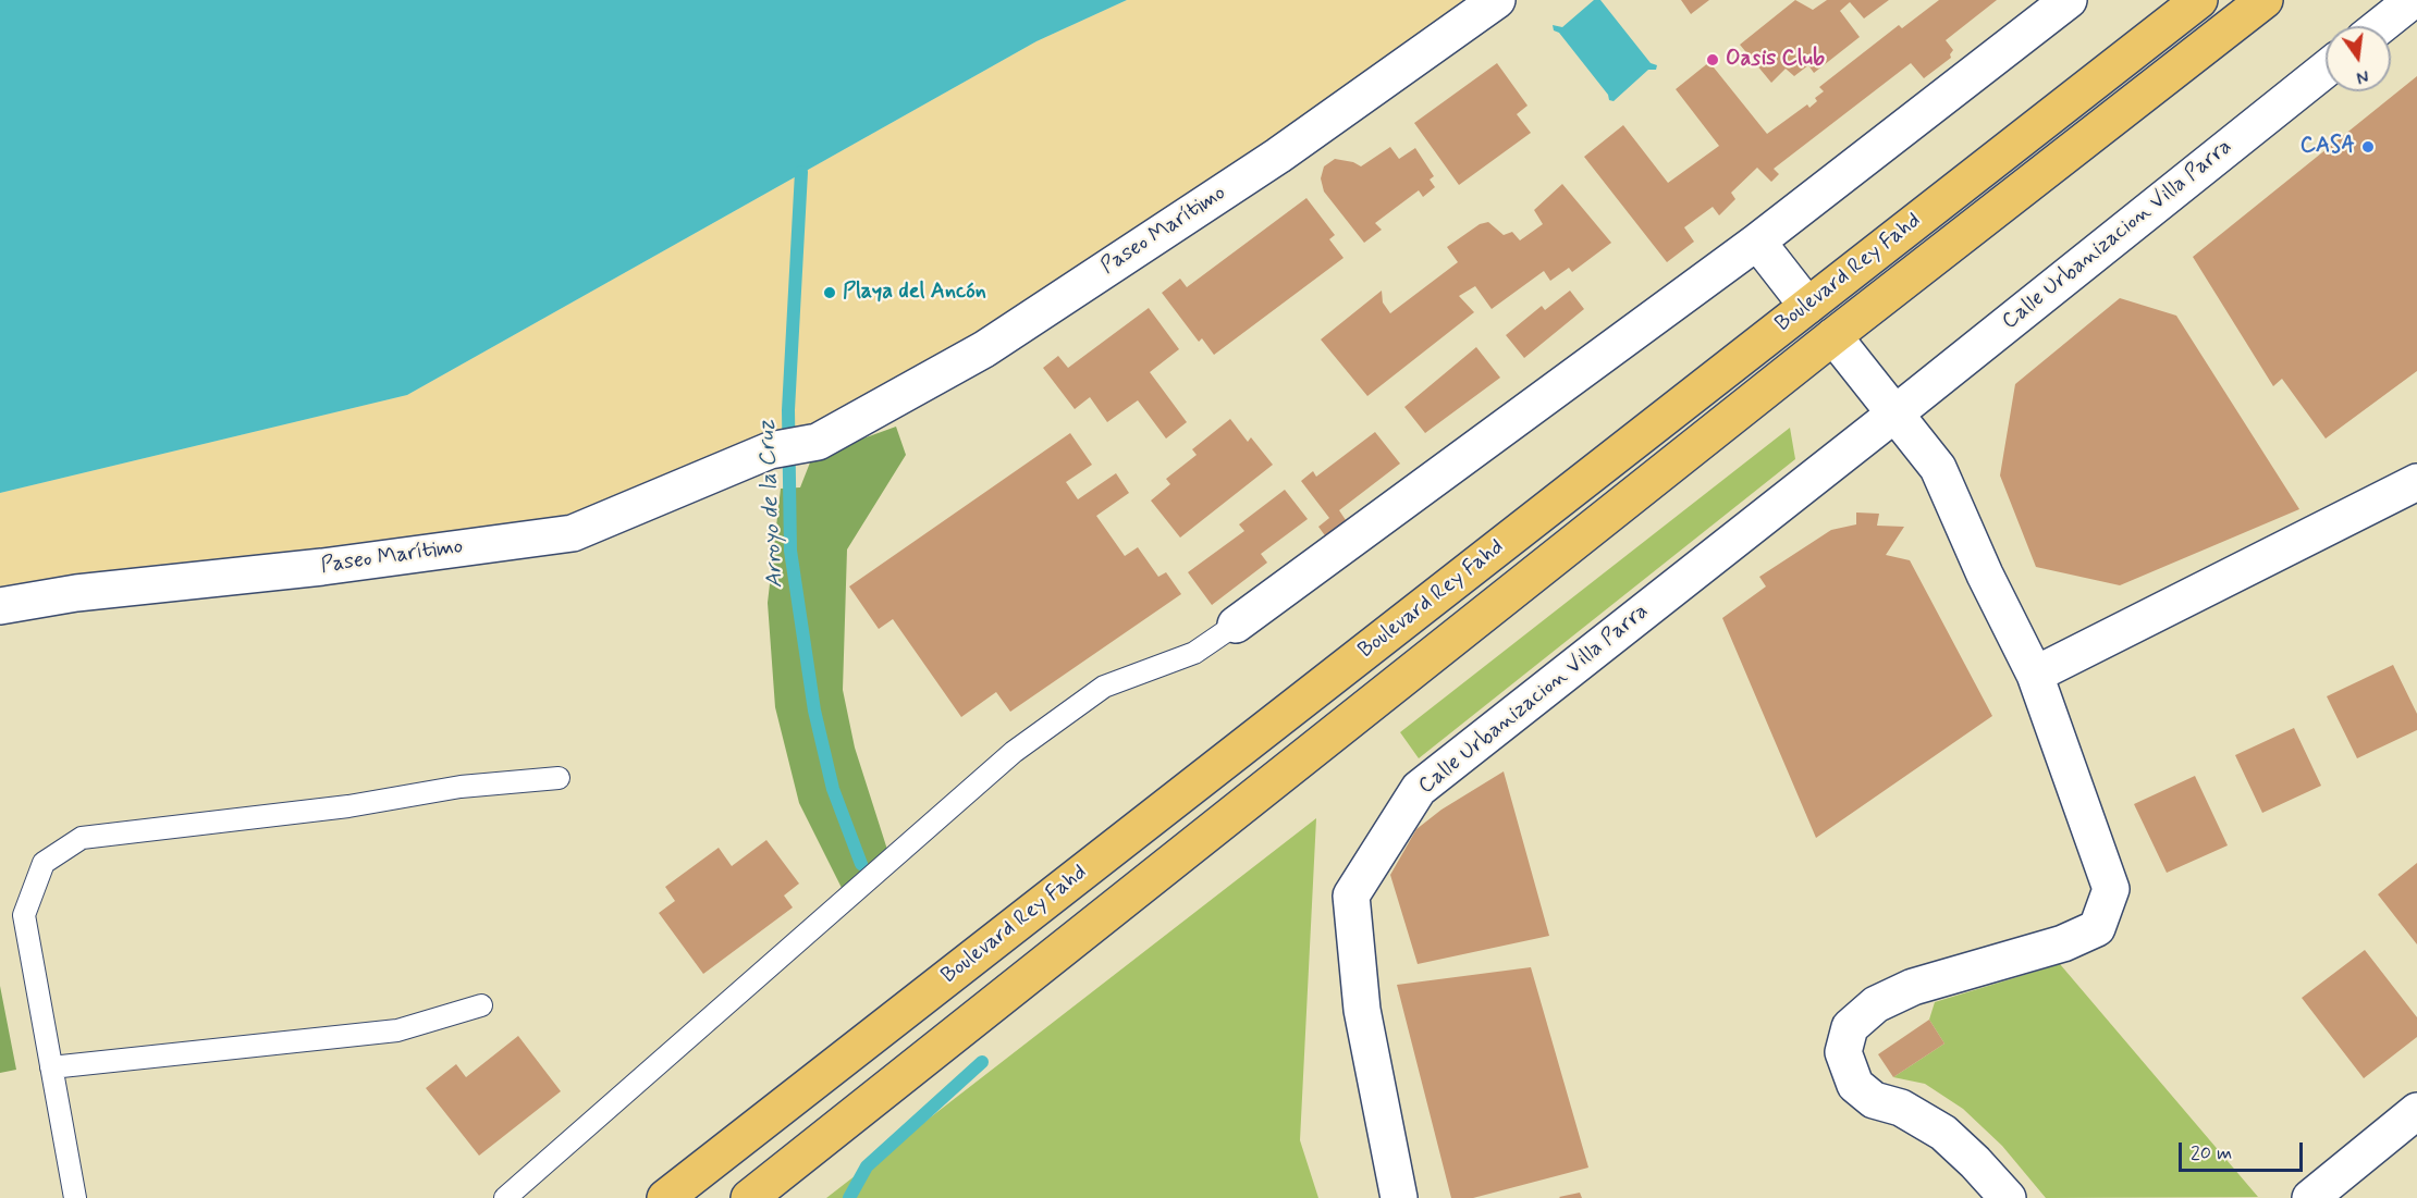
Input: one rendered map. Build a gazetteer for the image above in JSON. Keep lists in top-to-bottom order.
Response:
{
  "streets": {
    "main road": ["Boulevard Rey Fahd"],
    "street": ["Paseo Marítimo", "Calle Urbanizacion Villa Parra"]
  },
  "water": ["Arroyo de la Cruz"],
  "places": ["Oasis Club", "CASA", "Playa del Ancón"],
  "scale_bar": "20 m",
  "north": "bottom"
}
